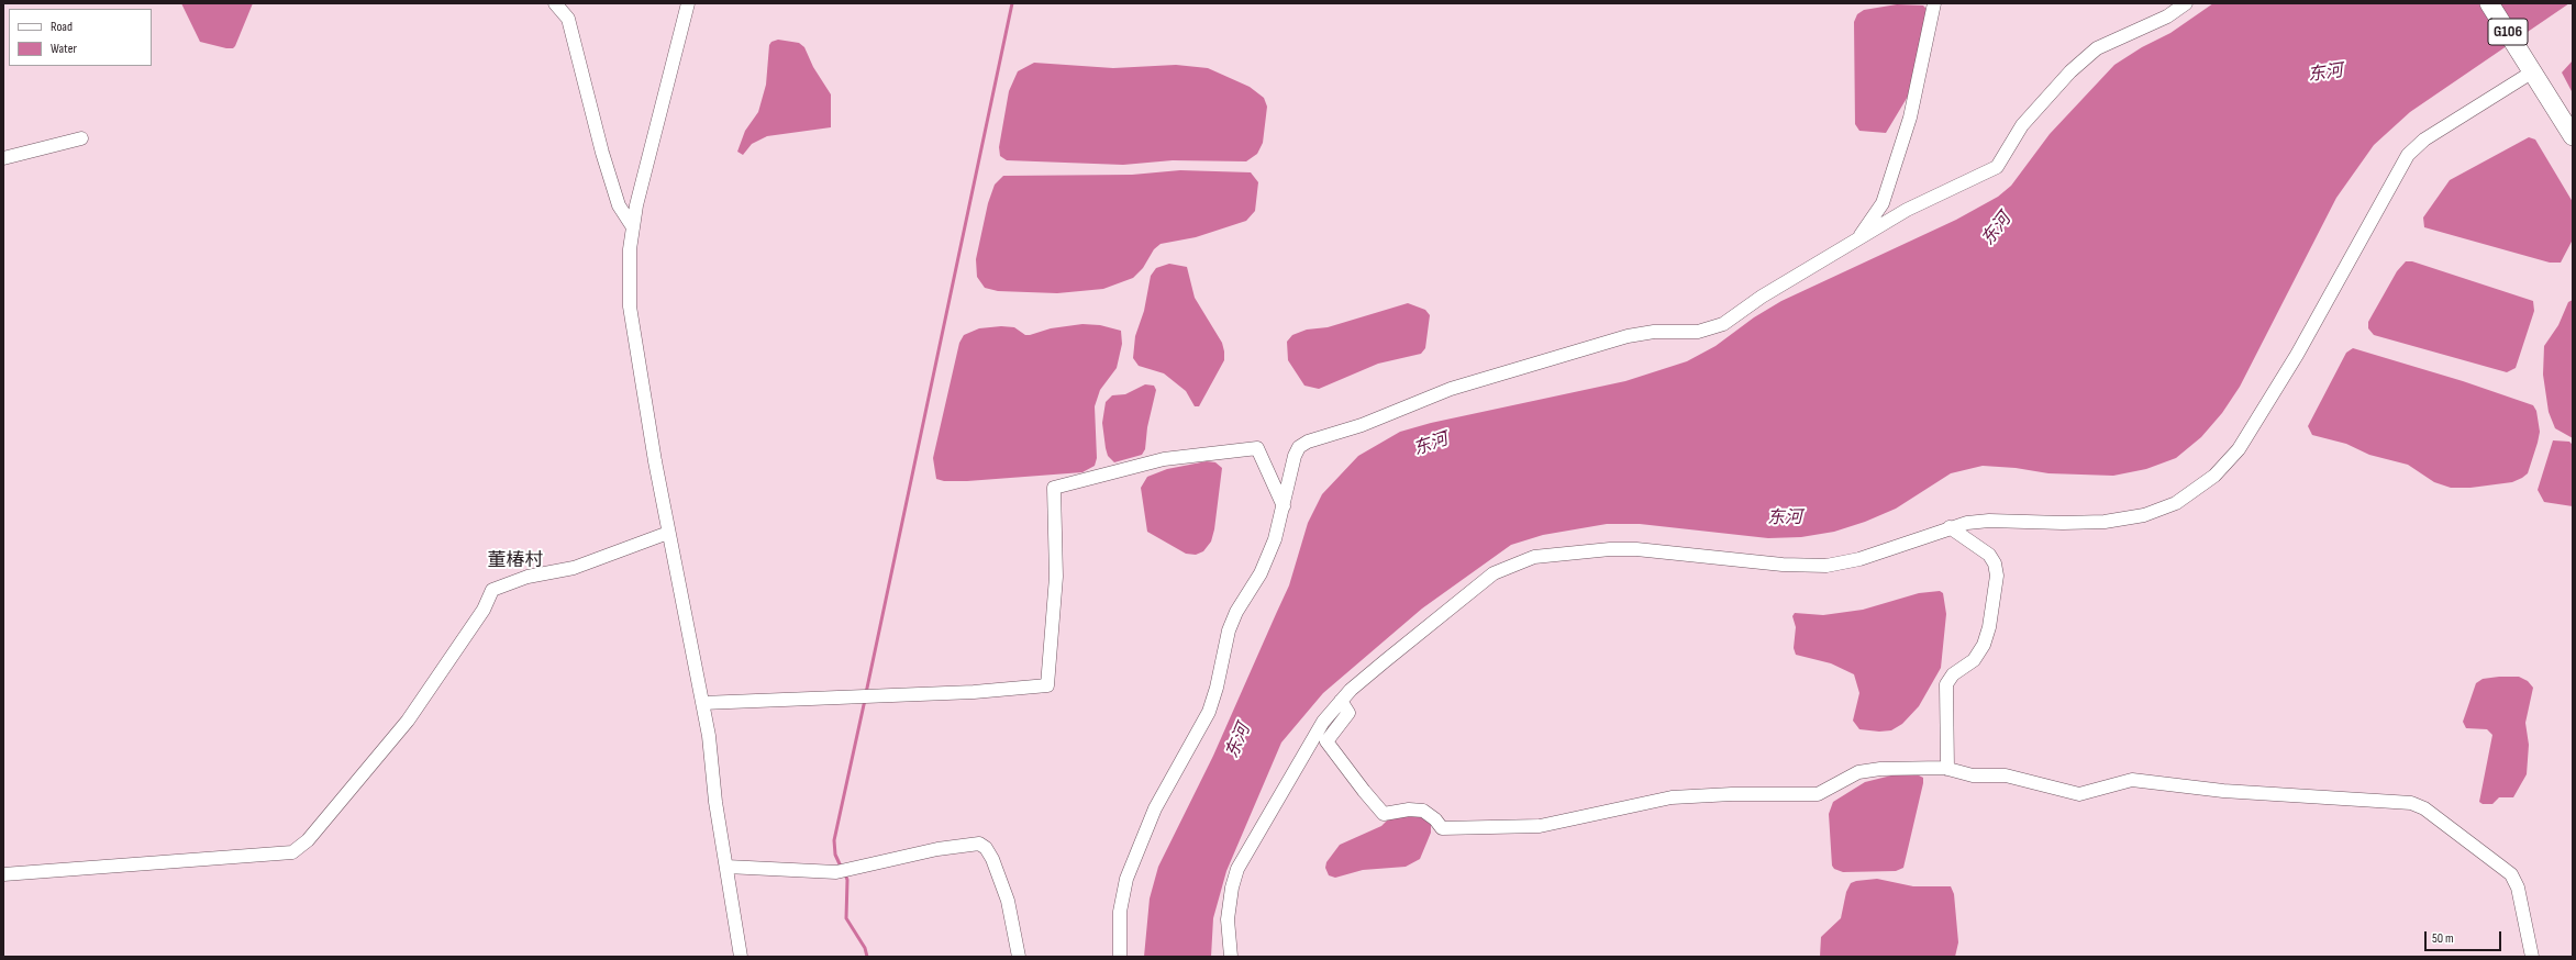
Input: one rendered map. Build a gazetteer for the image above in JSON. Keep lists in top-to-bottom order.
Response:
{
  "streets": {
    "highway": ["G106"]
  },
  "districts": ["董椿村"],
  "water": ["东河"],
  "legend": ["Road", "Water"],
  "scale_bar": "50 m"
}
